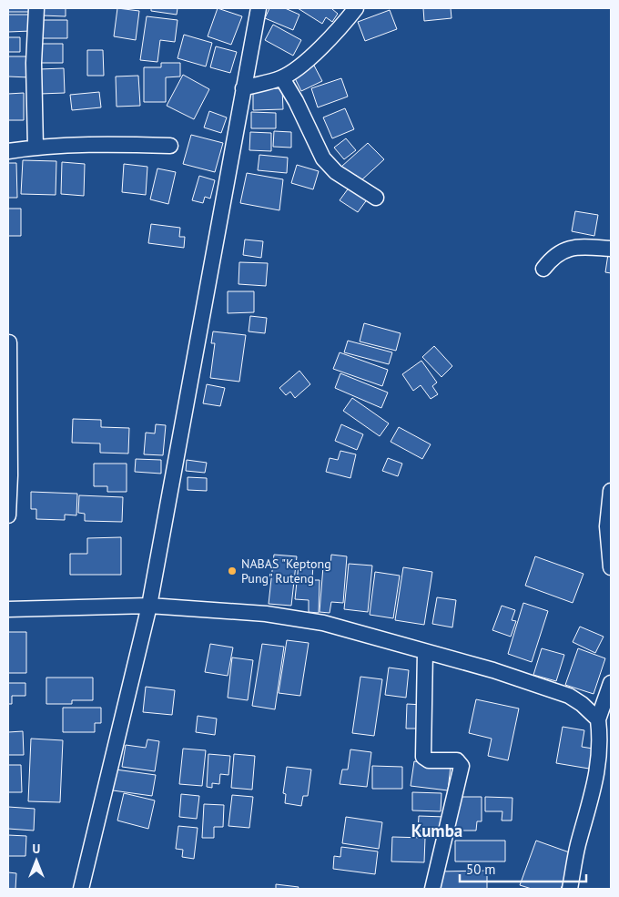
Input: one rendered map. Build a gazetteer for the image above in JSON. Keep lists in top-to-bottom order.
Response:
{
  "districts": ["Kumba"],
  "places": ["NABAS \"Keptong Pung\" Ruteng"],
  "scale_bar": "50 m",
  "north": "top"
}
